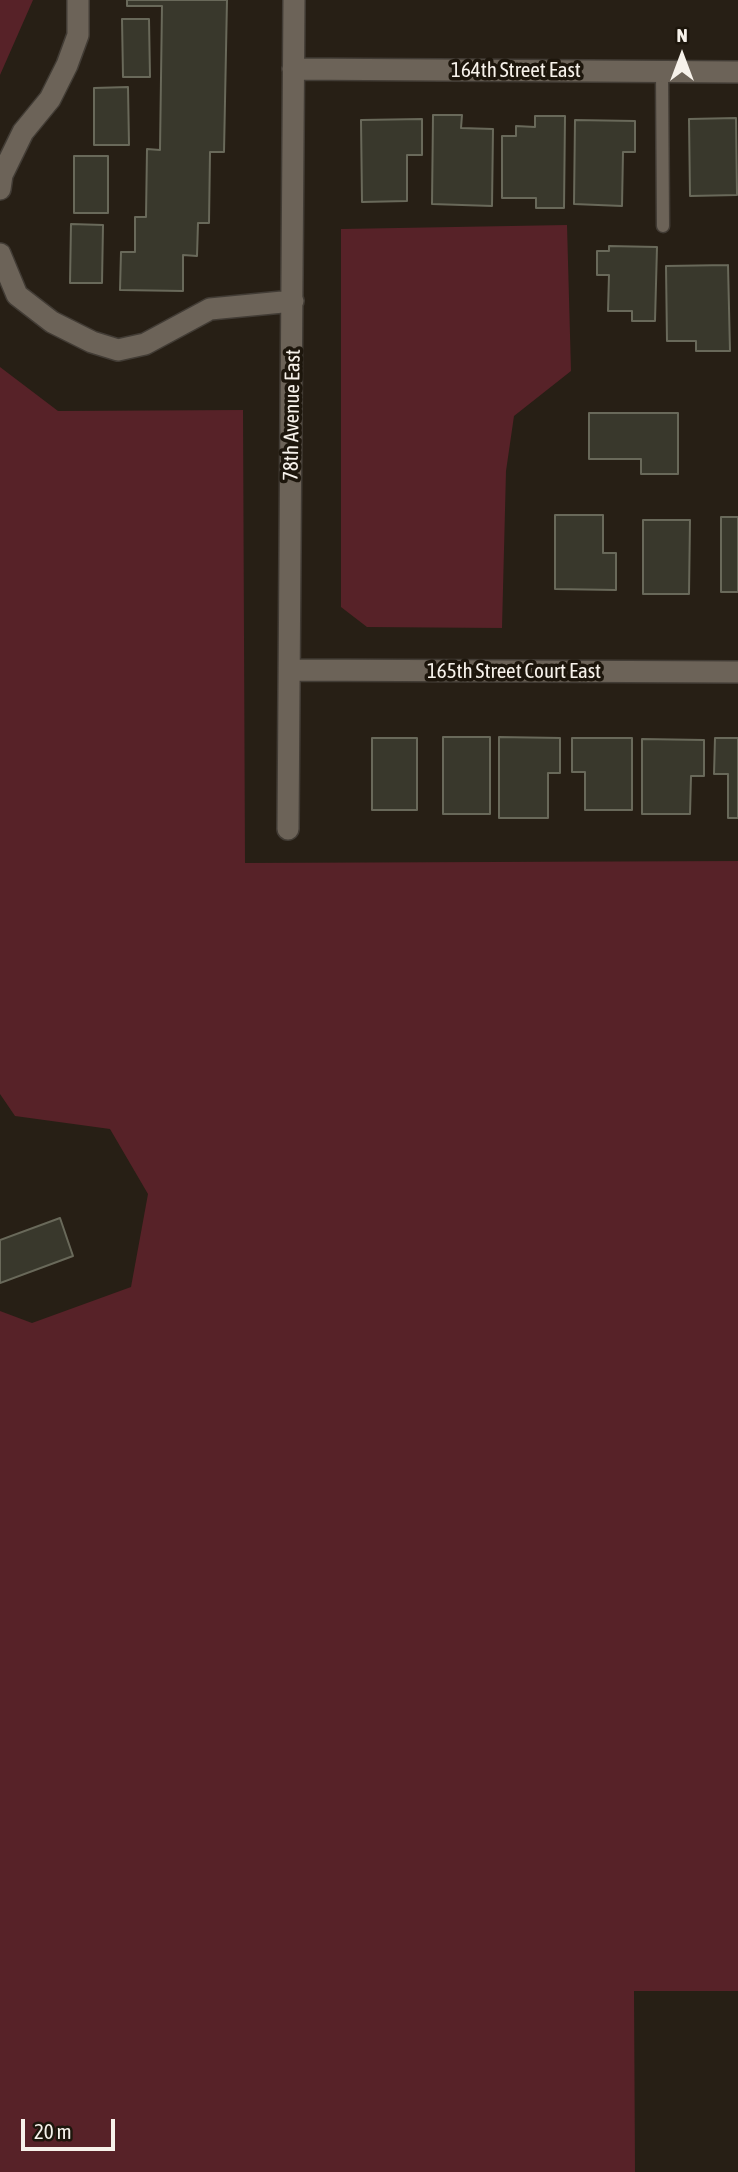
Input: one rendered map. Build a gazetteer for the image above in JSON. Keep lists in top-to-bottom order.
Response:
{
  "streets": {
    "street": ["164th Street East", "78th Avenue East", "165th Street Court East"]
  },
  "crossings": [
    ["164th Street East", "78th Avenue East"],
    ["78th Avenue East", "165th Street Court East"]
  ],
  "scale_bar": "20 m",
  "north": "top"
}
